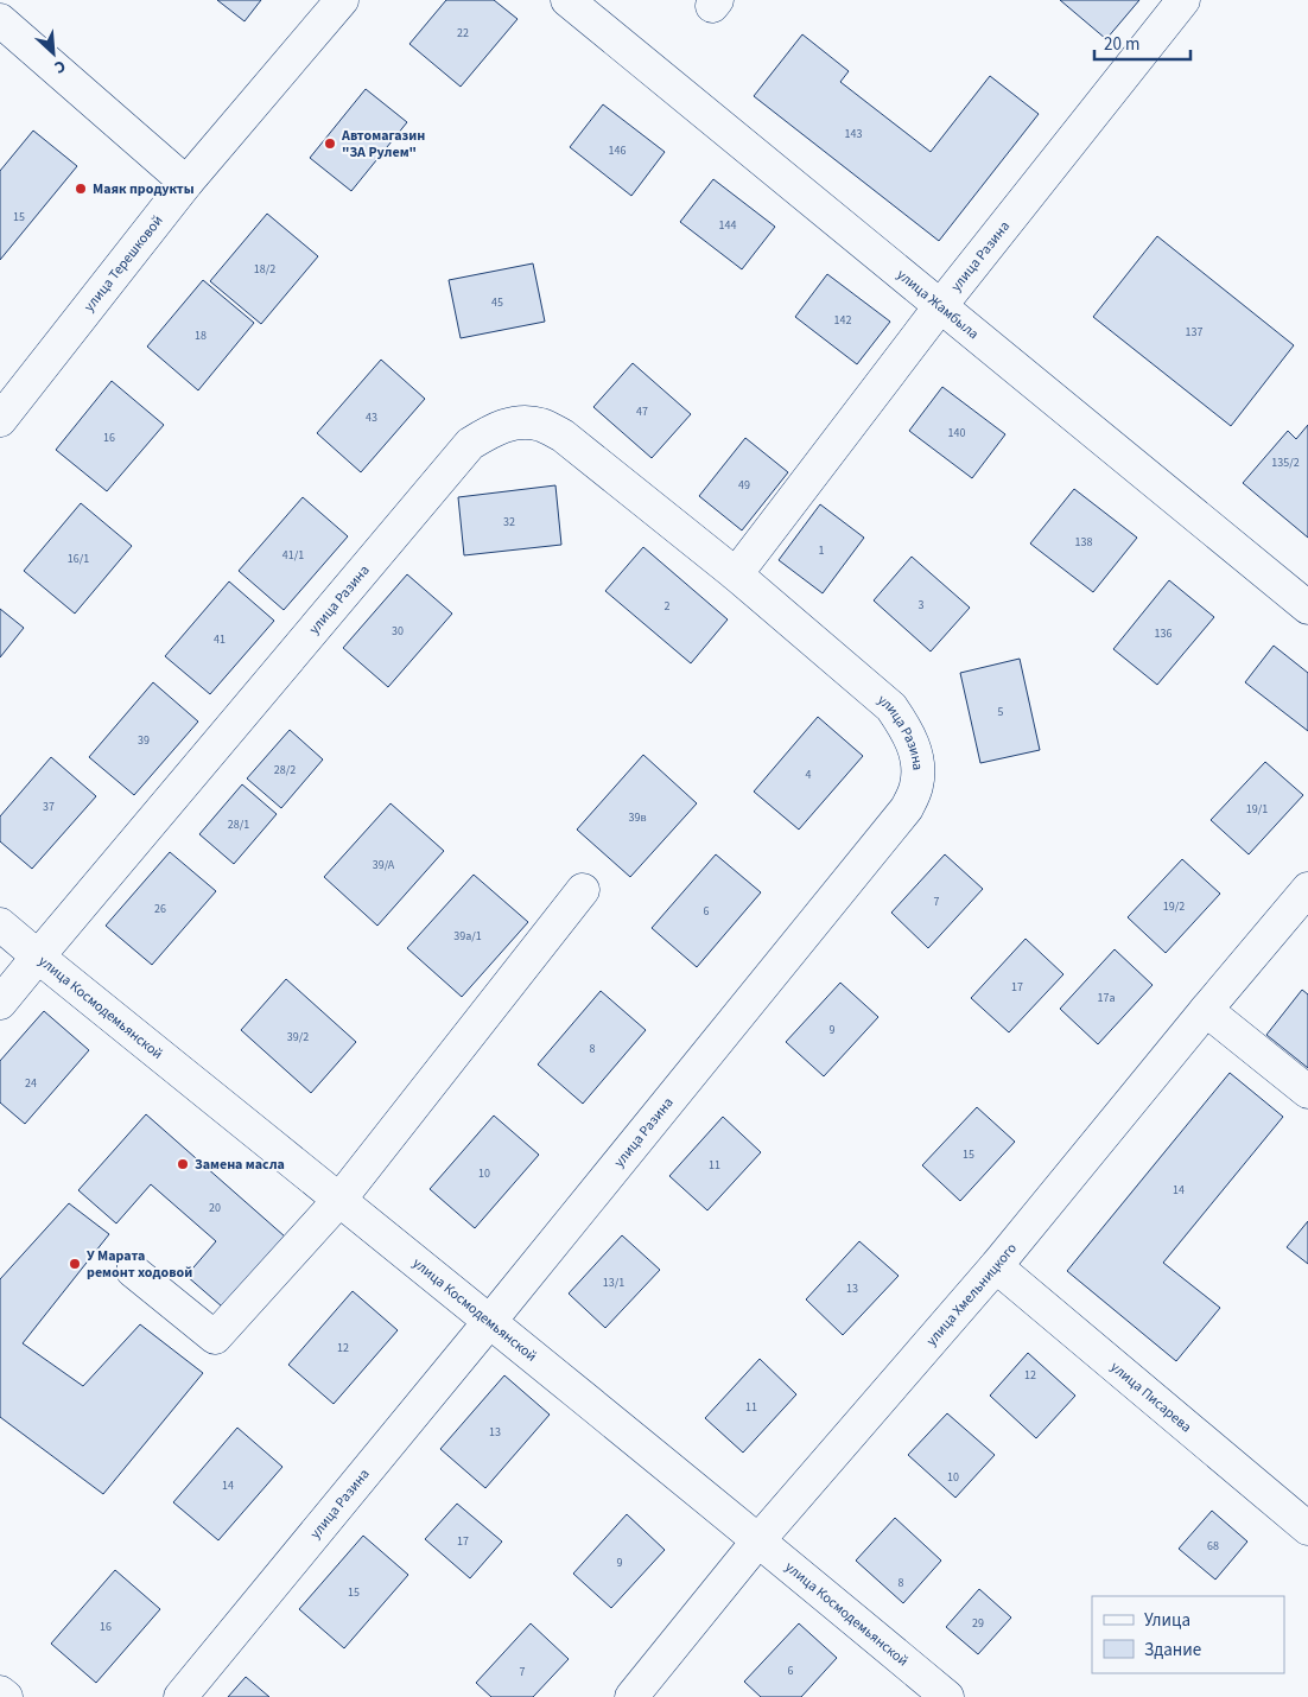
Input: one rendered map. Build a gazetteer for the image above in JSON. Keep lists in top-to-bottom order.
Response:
{
  "streets": {
    "street": [
      "улица Разина",
      "улица Терешковой",
      "улица Жамбыла",
      "улица Космодемьянской",
      "улица Хмельницкого",
      "улица Писарева"
    ]
  },
  "crossings": [
    ["улица Разина", "улица Жамбыла"],
    ["улица Разина", "улица Космодемьянской"],
    ["улица Космодемьянской", "улица Хмельницкого"],
    ["улица Хмельницкого", "улица Писарева"]
  ],
  "places": [
    "Автомагазин \"ЗА Рулем\"",
    "Маяк продукты",
    "Замена масла",
    "У Марата ремонт ходовой"
  ],
  "house_numbers": [
    "22",
    "143",
    "146",
    "15",
    "144",
    "18/2",
    "45",
    "142",
    "137",
    "18",
    "47",
    "43",
    "140",
    "16",
    "135/2",
    "49",
    "32",
    "138",
    "1",
    "41/1",
    "16/1",
    "3",
    "2",
    "30",
    "136",
    "41",
    "5",
    "39",
    "28/2",
    "4",
    "37",
    "19/1",
    "39в",
    "28/1",
    "39/А",
    "7",
    "19/2",
    "26",
    "6",
    "39а/1",
    "17",
    "17а",
    "9",
    "39/2",
    "8",
    "24",
    "15",
    "11",
    "10",
    "14",
    "20",
    "13/1",
    "13",
    "12",
    "12",
    "11",
    "13",
    "10",
    "14",
    "17",
    "68",
    "9",
    "8",
    "15",
    "29",
    "16",
    "6",
    "7"
  ],
  "legend": ["Улица", "Здание"],
  "scale_bar": "20 m",
  "north": "bottom right"
}
